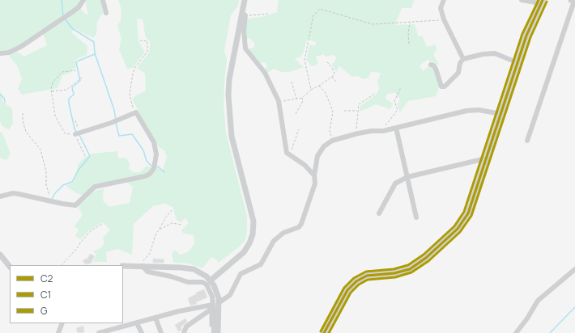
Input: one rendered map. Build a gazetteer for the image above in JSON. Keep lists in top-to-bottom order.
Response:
{
  "lines": ["transit line C2", "transit line G", "transit line C1"],
  "legend": ["C2", "C1", "G"]
}
